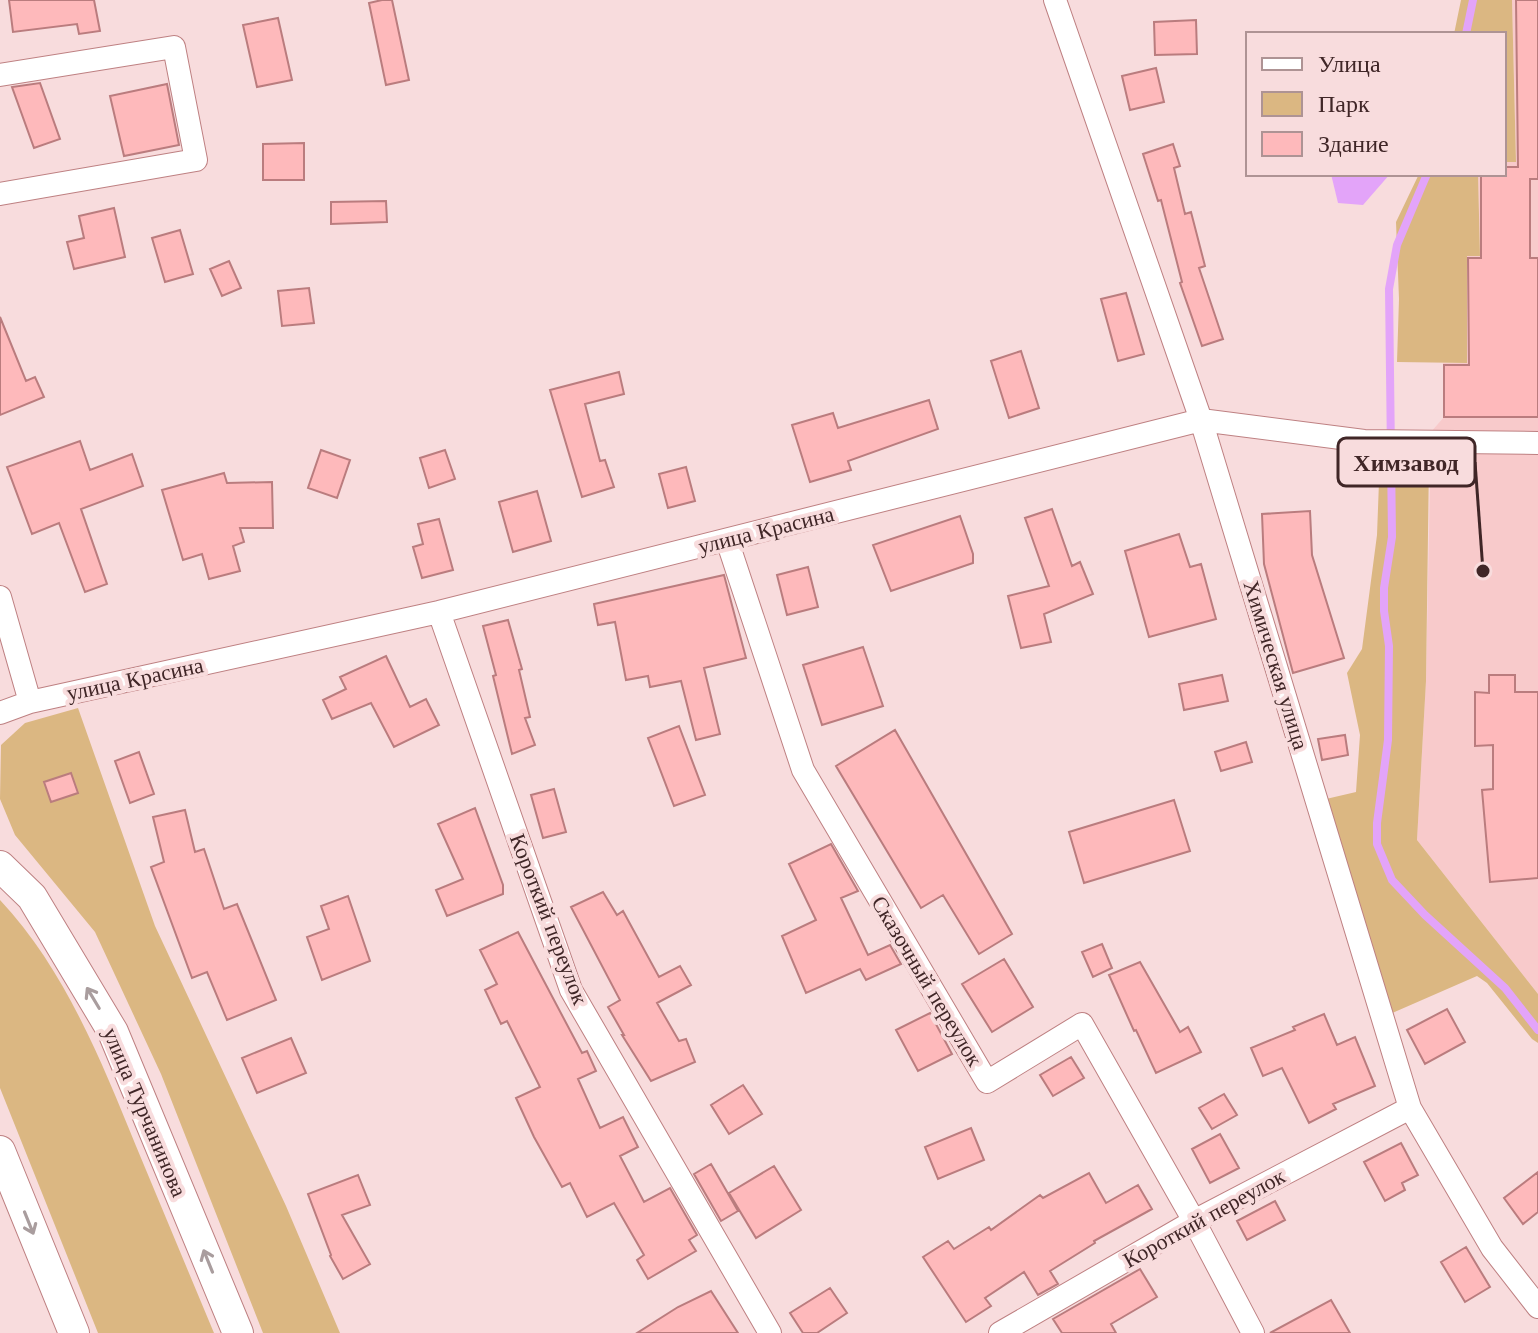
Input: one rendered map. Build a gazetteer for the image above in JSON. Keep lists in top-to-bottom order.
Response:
{
  "streets": {
    "street": [
      "улица Красина",
      "Химическая улица",
      "Короткий переулок",
      "Сказочный переулок",
      "улица Турчанинова"
    ]
  },
  "crossings": [
    ["улица Красина", "Химическая улица"],
    ["улица Красина", "Короткий переулок"],
    ["улица Красина", "Сказочный переулок"],
    ["Химическая улица", "Короткий переулок"],
    ["Короткий переулок", "Сказочный переулок"]
  ],
  "places": ["Химзавод"],
  "legend": ["Улица", "Парк", "Здание"]
}
